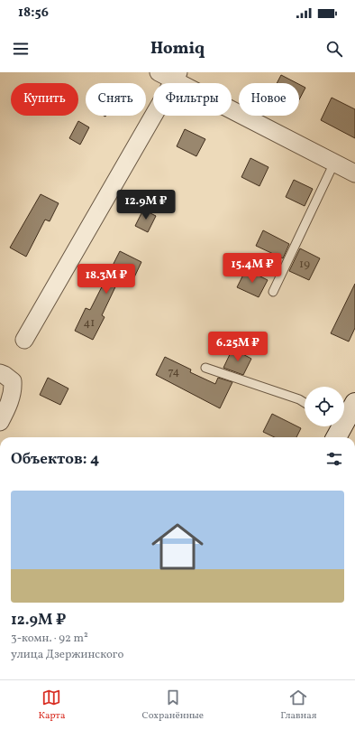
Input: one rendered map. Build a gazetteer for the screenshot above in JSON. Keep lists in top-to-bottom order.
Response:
{
  "house_numbers": ["19", "41", "74"],
  "page": {
    "status": "18:56",
    "header": "Homiq",
    "chip": [
      "Купить",
      "Снять",
      "Фильтры",
      "Новое"
    ],
    "price": [
      "12.9M ₽",
      "15.4M ₽",
      "18.3M ₽",
      "6.25M ₽"
    ],
    "heading": "Объектов: 4",
    "list": [
      {
        "name": "12.9M ₽",
        "note": "3-комн. · 92 m² · улица Дзержинского"
      }
    ],
    "tabs": ["Карта", "Сохранённые", "Главная"]
  }
}
